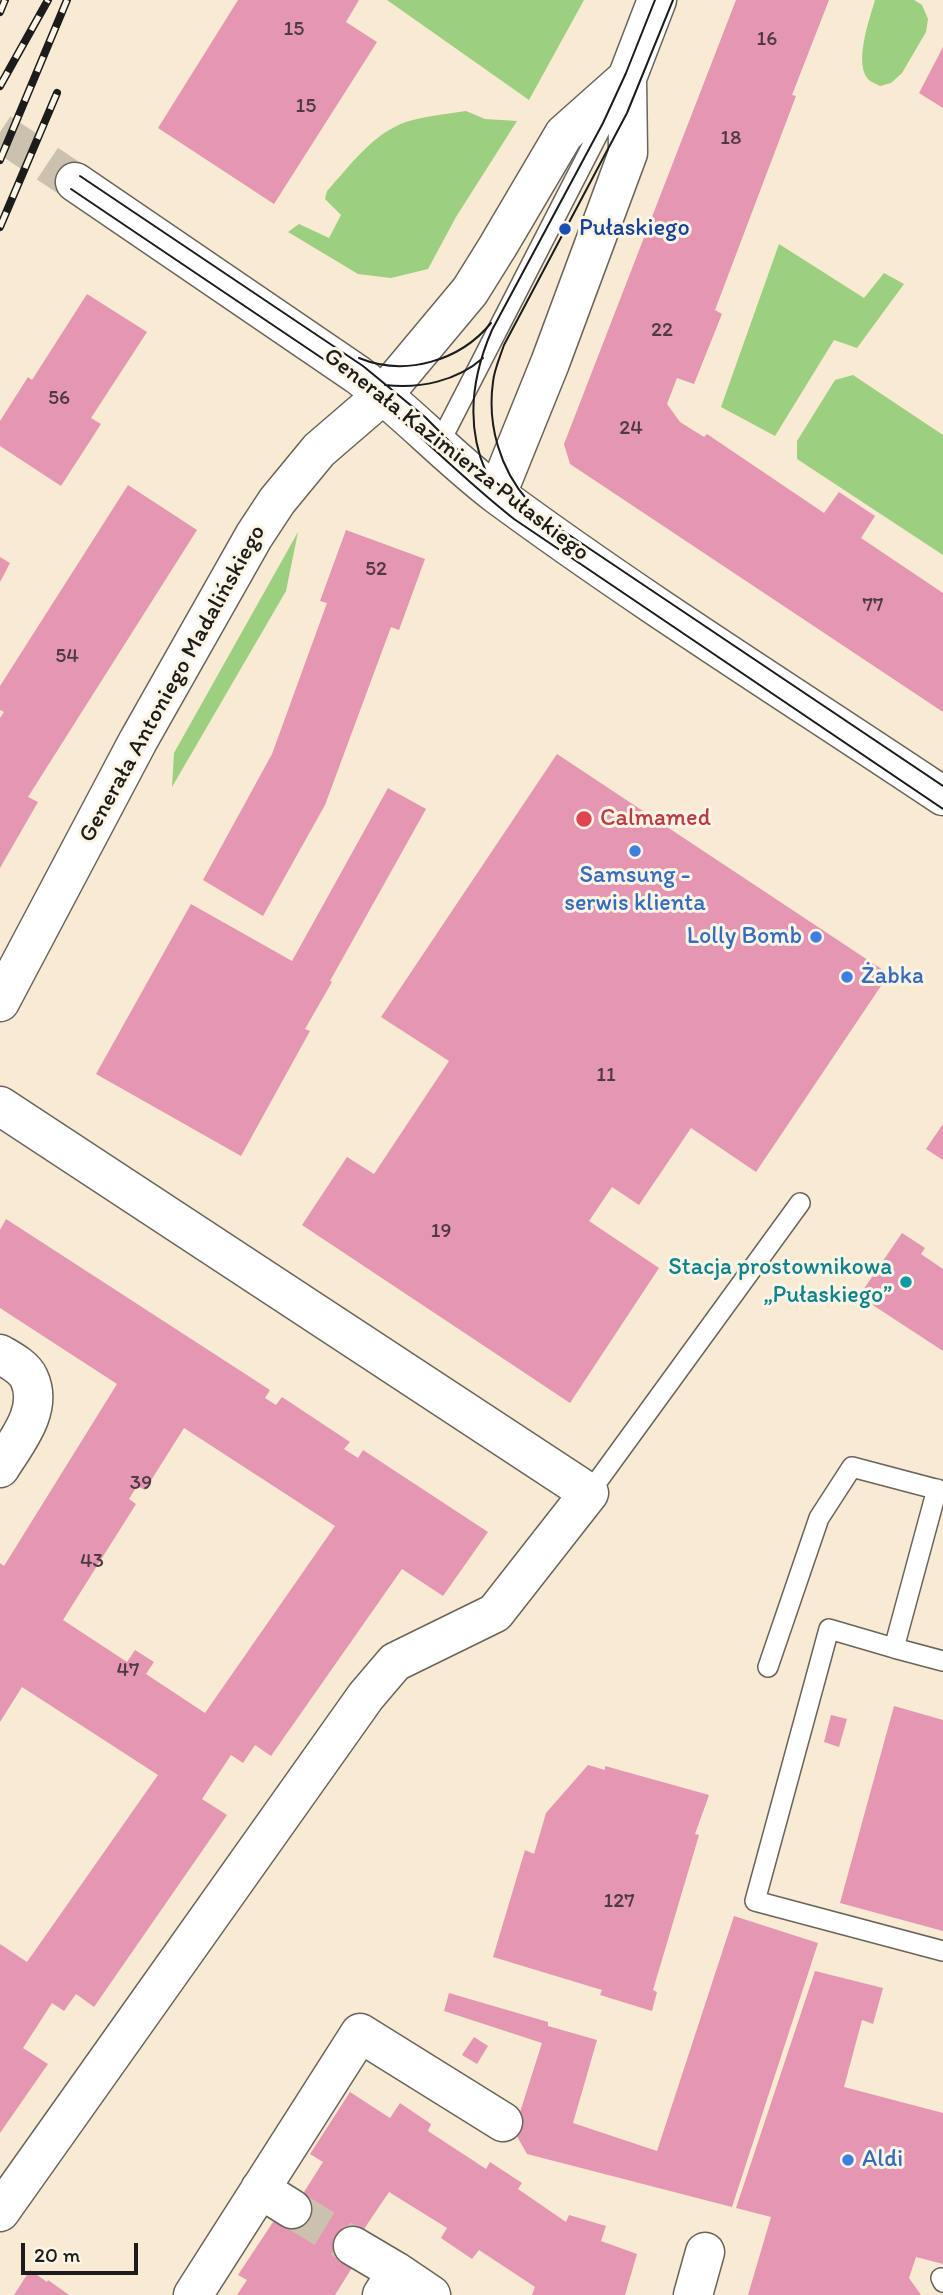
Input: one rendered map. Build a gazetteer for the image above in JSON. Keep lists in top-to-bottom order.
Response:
{
  "streets": {
    "street": ["Generała Kazimierza Pułaskiego", "Generała Antoniego Madalińskiego"]
  },
  "crossings": [
    ["Generała Kazimierza Pułaskiego", "Generała Antoniego Madalińskiego"]
  ],
  "places": [
    "Pułaskiego",
    "Calmamed",
    "Samsung - serwis klienta",
    "Lolly Bomb",
    "Żabka",
    "Stacja prostownikowa „Pułaskiego”",
    "Aldi"
  ],
  "house_numbers": [
    "15",
    "16",
    "15",
    "18",
    "22",
    "56",
    "24",
    "52",
    "77",
    "54",
    "11",
    "19",
    "39",
    "43",
    "47",
    "127"
  ],
  "scale_bar": "20 m"
}
